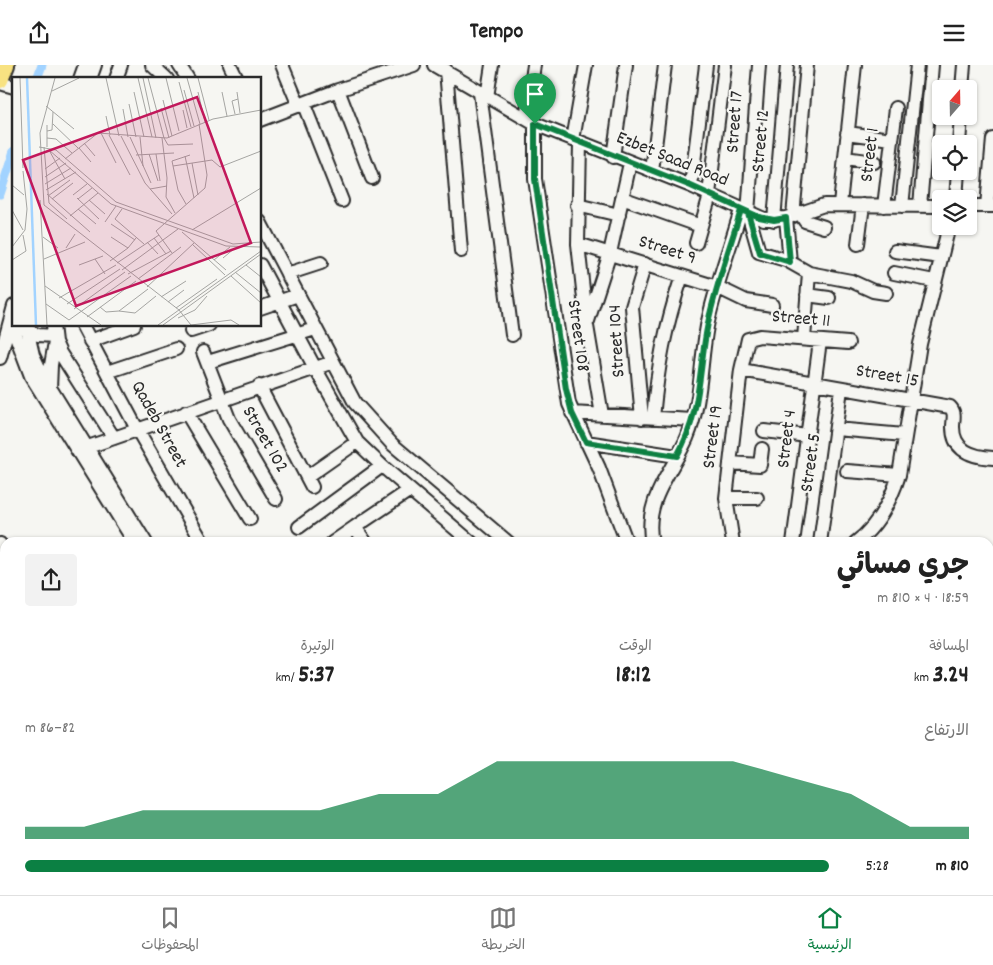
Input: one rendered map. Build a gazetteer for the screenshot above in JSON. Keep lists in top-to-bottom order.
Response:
{
  "streets": {
    "street": [
      "Street 17",
      "Street 12",
      "Street 1",
      "Ezbet Saad Road",
      "Street 9",
      "Street 11",
      "Street 108",
      "Street 104",
      "Street 15",
      "Qadeb Street",
      "Street 19",
      "Street 4",
      "Street 102",
      "Street 5"
    ]
  },
  "crossings": [
    ["Street 17", "Ezbet Saad Road"],
    ["Street 12", "Ezbet Saad Road"],
    ["Ezbet Saad Road", "Street 108"],
    ["Street 9", "Street 104"],
    ["Street 11", "Street 19"],
    ["Street 11", "Street 4"],
    ["Street 15", "Street 19"],
    ["Street 15", "Street 4"],
    ["Street 15", "Street 5"]
  ],
  "north": "top",
  "page": {
    "header": "Tempo",
    "heading": ["جري مسائي", "18:59 · 4 × 810 m"],
    "stats": [
      ["المسافة", "3.24 km"],
      ["الوقت", "18:12"],
      ["الوتيرة", "5:37 /km"]
    ],
    "chart": ["الارتفاع", "82–86 m"],
    "list": [
      {
        "name": "810 m",
        "note": "5:28"
      }
    ],
    "tabs": ["الرئيسية", "الخريطة", "المحفوظات"]
  }
}
